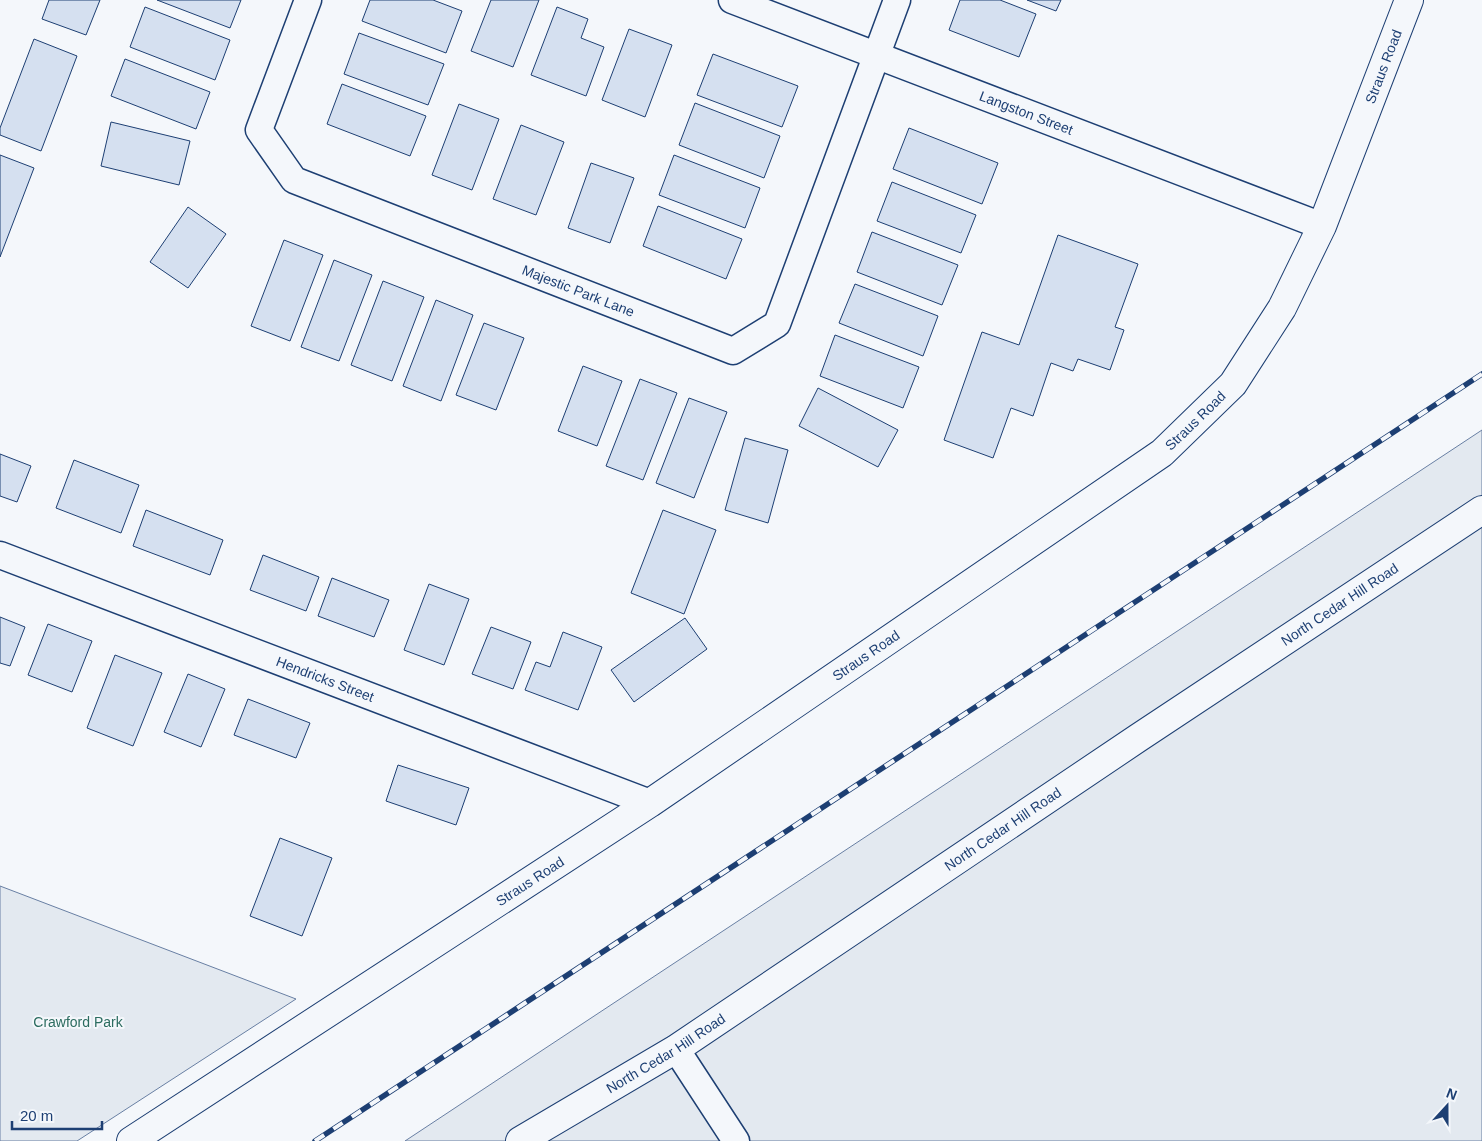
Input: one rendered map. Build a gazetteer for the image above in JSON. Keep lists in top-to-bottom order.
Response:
{
  "streets": {
    "street": [
      "Straus Road",
      "Langston Street",
      "Majestic Park Lane",
      "North Cedar Hill Road",
      "Hendricks Street"
    ]
  },
  "crossings": [
    ["Straus Road", "Langston Street"],
    ["Straus Road", "Hendricks Street"],
    ["Langston Street", "Majestic Park Lane"]
  ],
  "parks": ["Crawford Park"],
  "scale_bar": "20 m",
  "north": "top"
}
